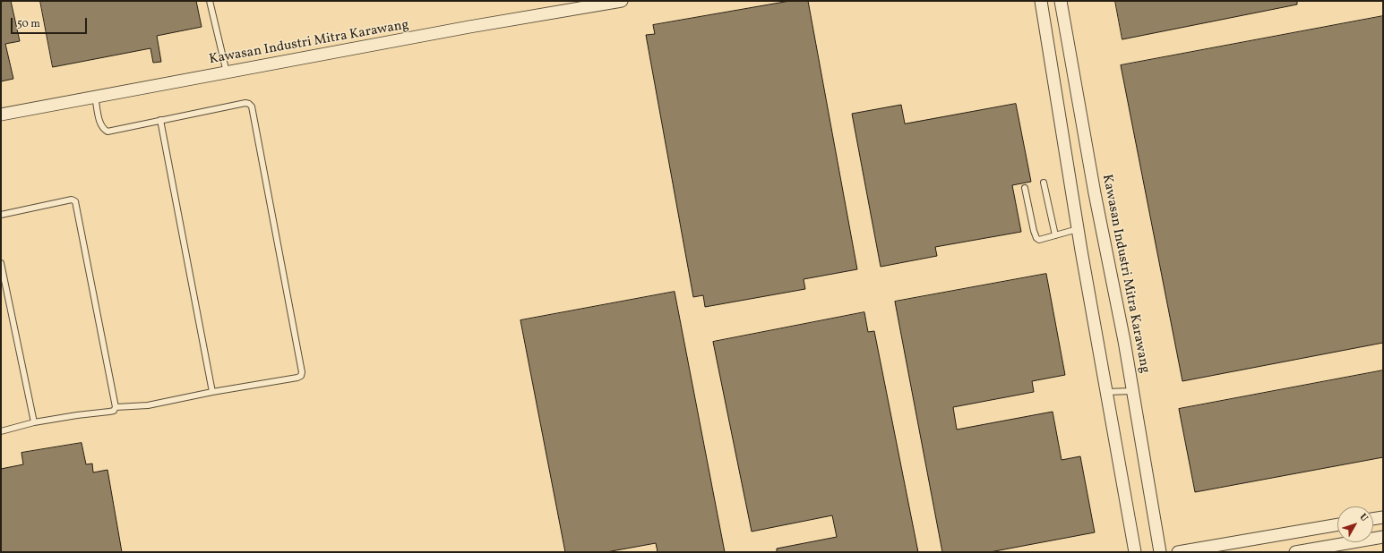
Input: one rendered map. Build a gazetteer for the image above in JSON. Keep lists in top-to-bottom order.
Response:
{
  "streets": {
    "street": ["Kawasan Industri Mitra Karawang"]
  },
  "scale_bar": "50 m",
  "north": "top right"
}
